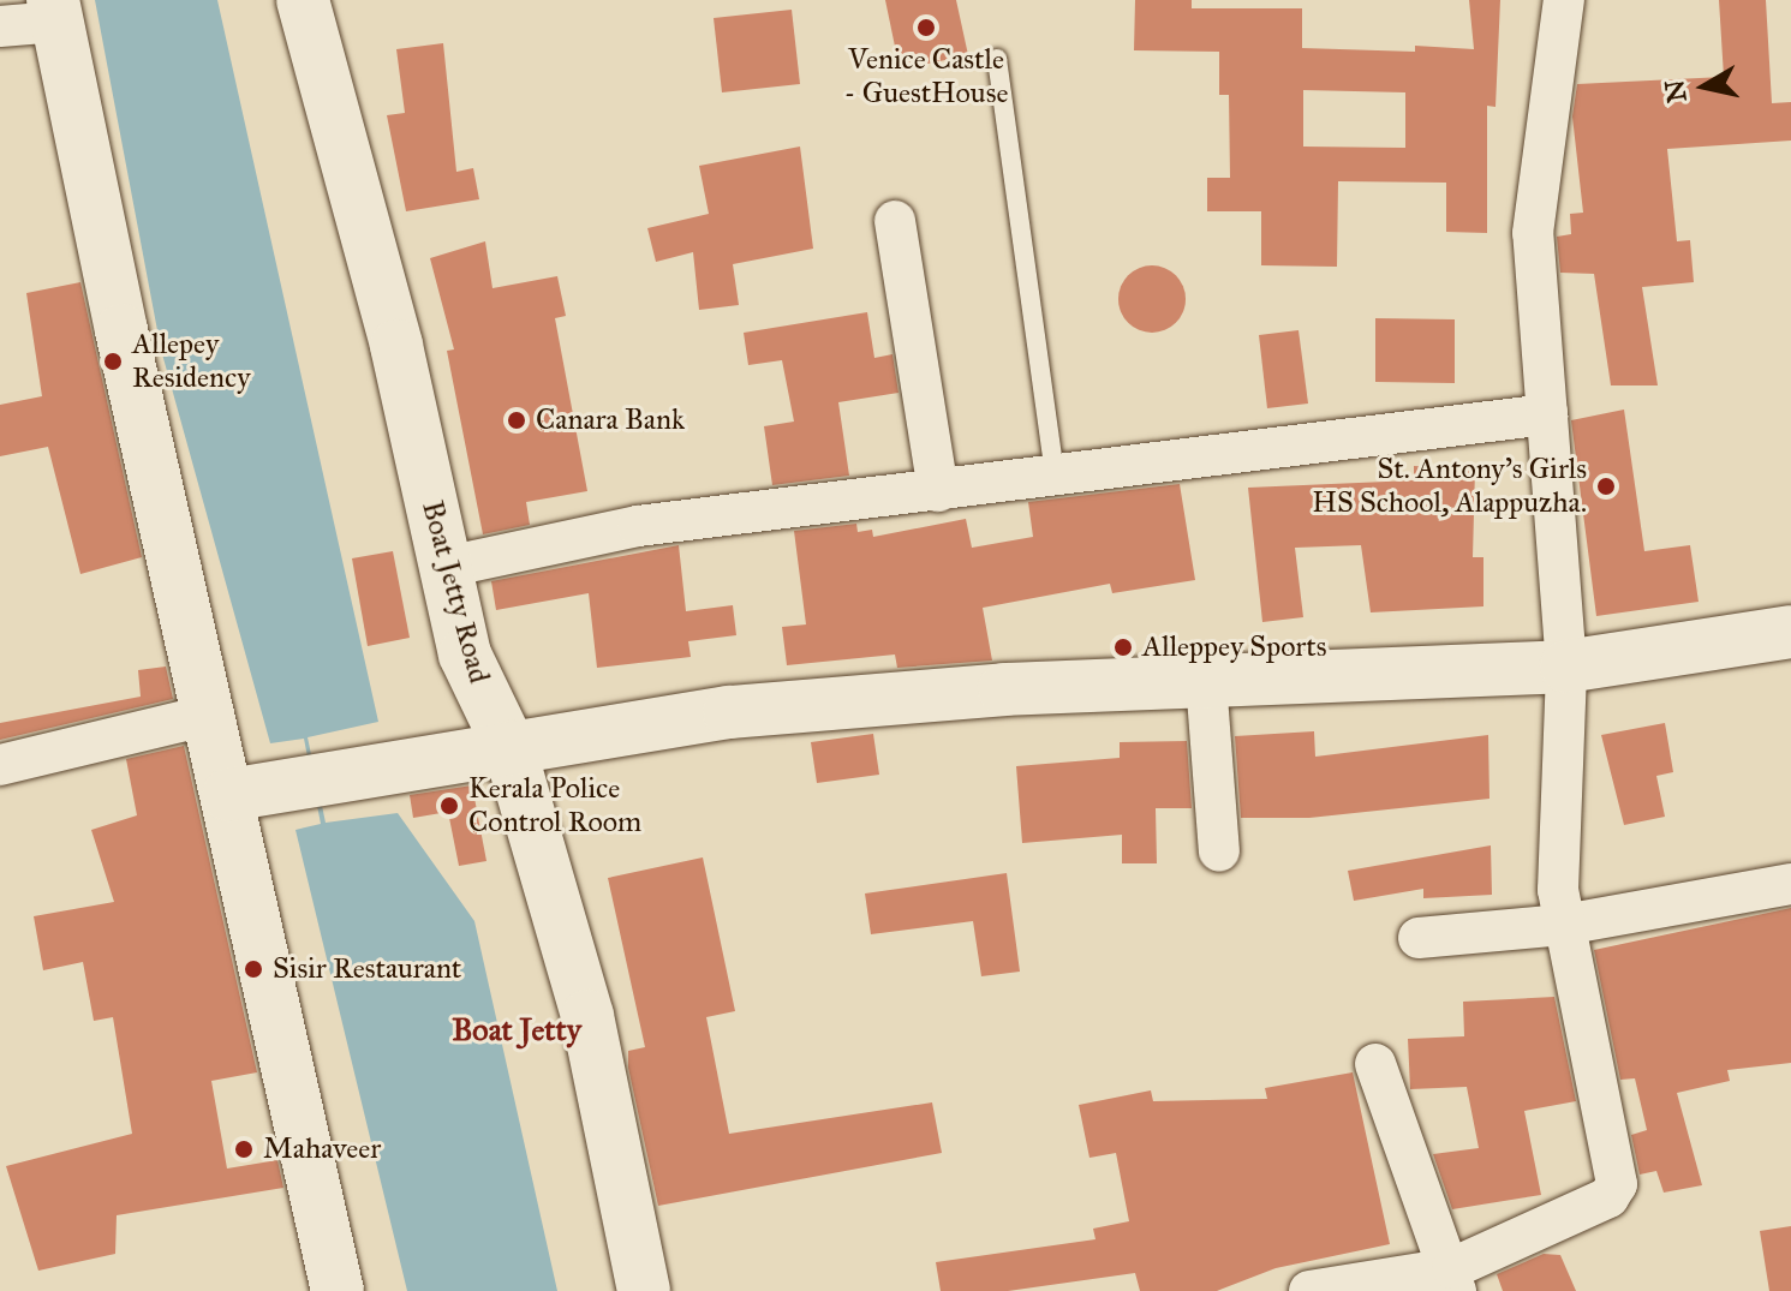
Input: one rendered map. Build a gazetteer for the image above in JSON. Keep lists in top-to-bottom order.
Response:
{
  "streets": {
    "main road": ["Boat Jetty Road"]
  },
  "districts": ["Boat Jetty"],
  "places": [
    "Venice Castle - GuestHouse",
    "Allepey Residency",
    "Canara Bank",
    "St. Antony's Girls HS School, Alappuzha.",
    "Alleppey Sports",
    "Kerala Police Control Room",
    "Sisir Restaurant",
    "Mahaveer"
  ],
  "north": "left"
}
